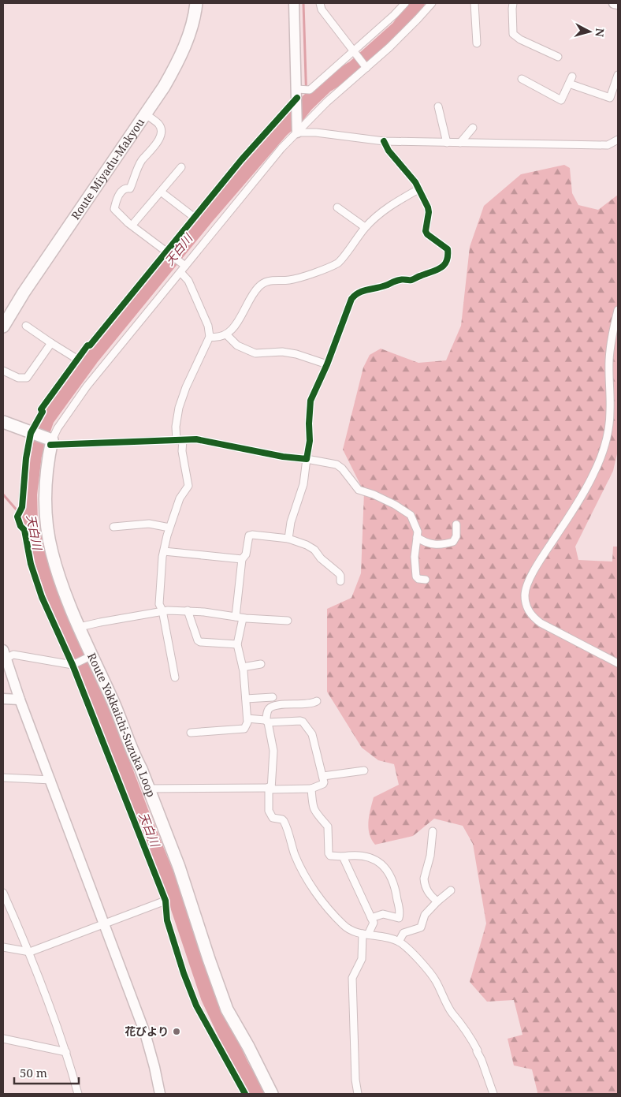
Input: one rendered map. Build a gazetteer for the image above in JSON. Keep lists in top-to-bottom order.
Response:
{
  "streets": {
    "main road": ["Route Miyadu-Makyou", "Route Yokkaichi-Suzuka Loop"]
  },
  "water": ["天白川"],
  "places": ["花びより"],
  "scale_bar": "50 m",
  "north": "right"
}
